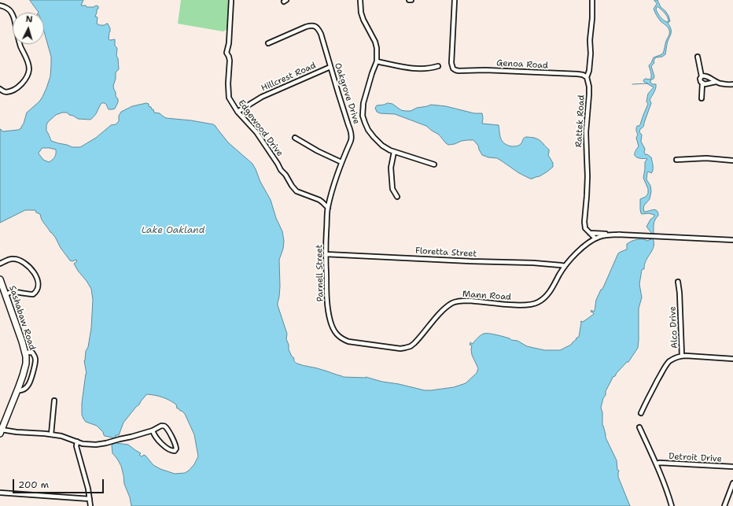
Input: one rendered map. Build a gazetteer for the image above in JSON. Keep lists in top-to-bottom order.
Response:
{
  "streets": {
    "street": [
      "Genoa Road",
      "Hillcrest Road",
      "Oakgrove Drive",
      "Rattek Road",
      "Edgewood Drive",
      "Floretta Street",
      "Parnell Street",
      "Mann Road",
      "Sashabaw Road",
      "Alco Drive",
      "Detroit Drive"
    ]
  },
  "crossings": [
    ["Genoa Road", "Rattek Road"],
    ["Hillcrest Road", "Oakgrove Drive"],
    ["Hillcrest Road", "Edgewood Drive"],
    ["Oakgrove Drive", "Edgewood Drive"],
    ["Oakgrove Drive", "Parnell Street"],
    ["Rattek Road", "Mann Road"],
    ["Floretta Street", "Parnell Street"],
    ["Floretta Street", "Mann Road"],
    ["Parnell Street", "Mann Road"]
  ],
  "water": ["Lake Oakland"],
  "scale_bar": "200 m",
  "north": "top"
}
